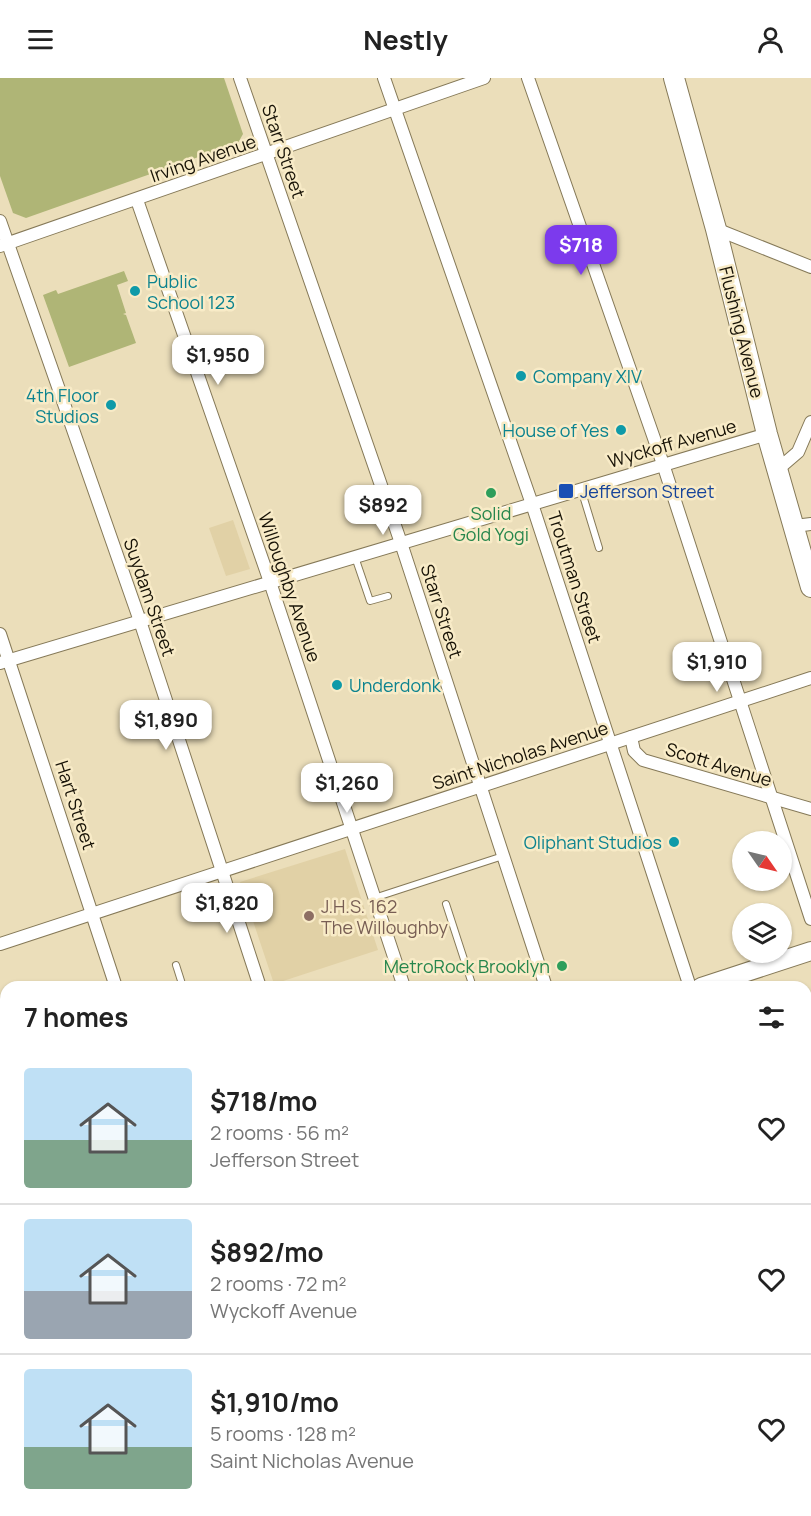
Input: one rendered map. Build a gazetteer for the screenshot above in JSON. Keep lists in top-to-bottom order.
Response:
{
  "streets": {
    "main road": ["Flushing Avenue"],
    "street": [
      "Starr Street",
      "Irving Avenue",
      "Wyckoff Avenue",
      "Troutman Street",
      "Willoughby Avenue",
      "Suydam Street",
      "Saint Nicholas Avenue",
      "Scott Avenue",
      "Hart Street"
    ]
  },
  "crossings": [
    ["Starr Street", "Irving Avenue"],
    ["Starr Street", "Wyckoff Avenue"],
    ["Starr Street", "Saint Nicholas Avenue"],
    ["Irving Avenue", "Troutman Street"],
    ["Irving Avenue", "Willoughby Avenue"],
    ["Irving Avenue", "Suydam Street"],
    ["Flushing Avenue", "Wyckoff Avenue"],
    ["Wyckoff Avenue", "Troutman Street"],
    ["Wyckoff Avenue", "Willoughby Avenue"],
    ["Wyckoff Avenue", "Suydam Street"],
    ["Wyckoff Avenue", "Hart Street"],
    ["Troutman Street", "Saint Nicholas Avenue"],
    ["Willoughby Avenue", "Saint Nicholas Avenue"],
    ["Suydam Street", "Saint Nicholas Avenue"],
    ["Saint Nicholas Avenue", "Scott Avenue"],
    ["Saint Nicholas Avenue", "Hart Street"]
  ],
  "places": {
    "other": [
      "Public School 123",
      "Company XIV",
      "4th Floor Studios",
      "House of Yes",
      "Solid Gold Yogi",
      "Underdonk",
      "Oliphant Studios",
      "J.H.S. 162 The Willoughby",
      "MetroRock Brooklyn"
    ],
    "transit": ["Jefferson Street"]
  },
  "north": "bottom right",
  "page": {
    "header": "Nestly",
    "price": [
      "$718",
      "$1,950",
      "$892",
      "$1,910",
      "$1,890",
      "$1,260",
      "$1,820"
    ],
    "heading": "7 homes",
    "list": [
      {
        "name": "$718/mo",
        "note": "2 rooms · 56 m² · Jefferson Street"
      },
      {
        "name": "$892/mo",
        "note": "2 rooms · 72 m² · Wyckoff Avenue"
      },
      {
        "name": "$1,910/mo",
        "note": "5 rooms · 128 m² · Saint Nicholas Avenue"
      }
    ]
  }
}
